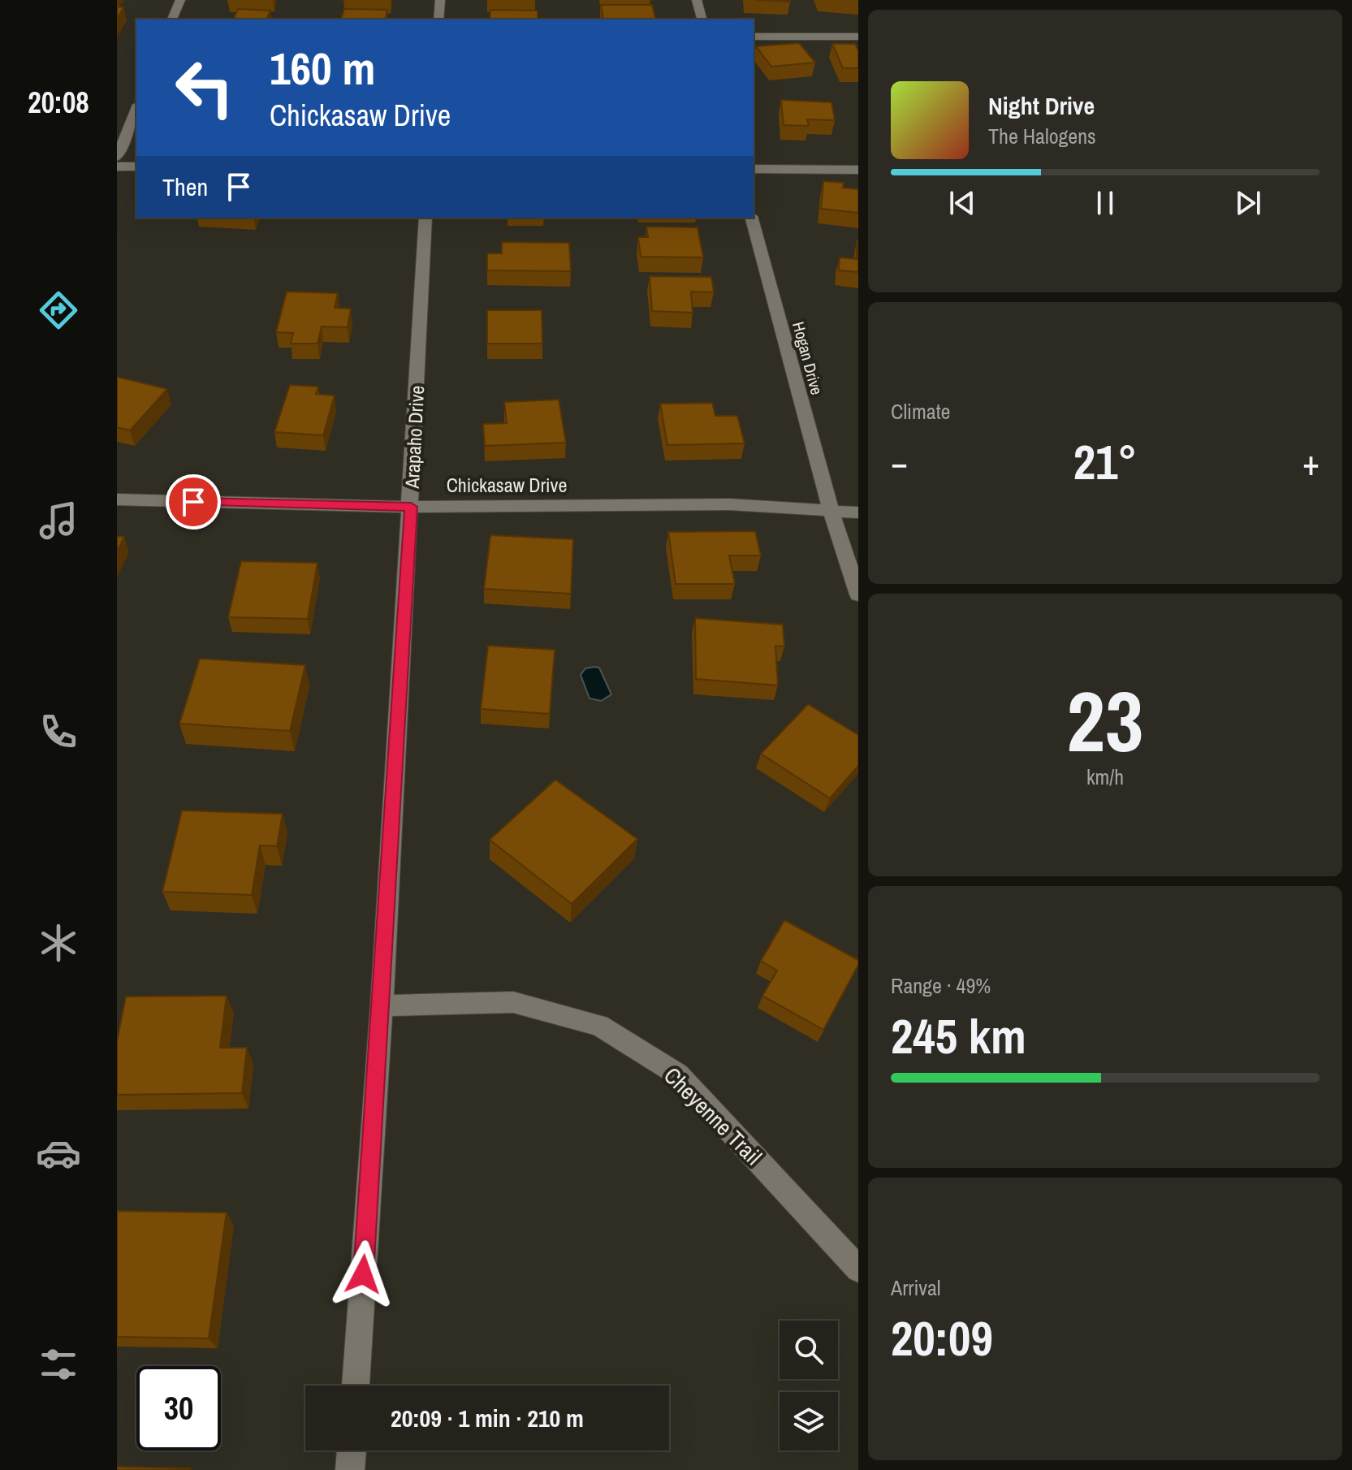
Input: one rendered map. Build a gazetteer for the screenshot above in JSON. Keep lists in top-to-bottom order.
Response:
{
  "streets": {
    "street": [
      "Hogan Drive",
      "Arapaho Drive",
      "Chickasaw Drive",
      "Cheyenne Trail"
    ]
  },
  "crossings": [
    ["Hogan Drive", "Chickasaw Drive"],
    ["Arapaho Drive", "Chickasaw Drive"],
    ["Arapaho Drive", "Cheyenne Trail"]
  ],
  "page": {
    "tabs": "20:08",
    "turn": ["160 m", "Chickasaw Drive"],
    "song": ["Night Drive", "The Halogens"],
    "then": "Then",
    "tile": [
      "Climate",
      ["23", "km/h"],
      ["Range · 49%", "245 km"],
      ["Arrival", "20:09"]
    ],
    "heat": ["−", "21°", "+"],
    "limit": "30",
    "trip": "20:09 · 1 min · 210 m"
  }
}
